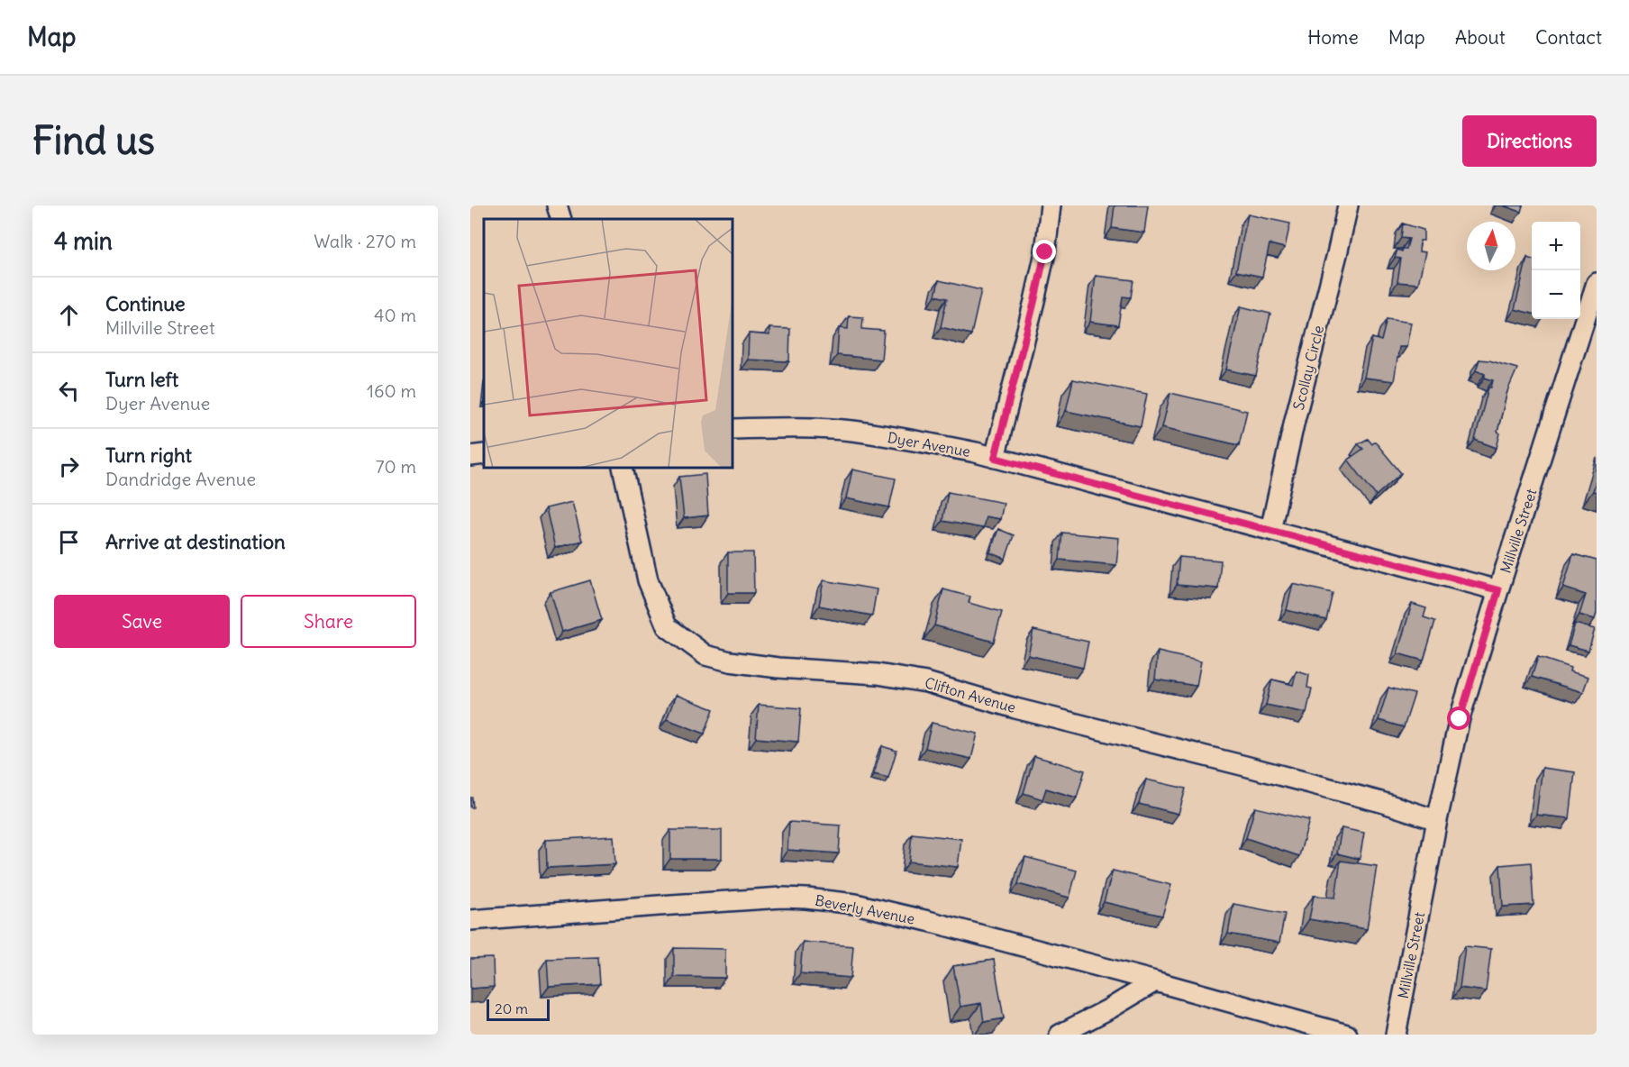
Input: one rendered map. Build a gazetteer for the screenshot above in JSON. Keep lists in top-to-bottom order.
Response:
{
  "streets": {
    "street": [
      "Scollay Circle",
      "Dyer Avenue",
      "Millville Street",
      "Clifton Avenue",
      "Beverly Avenue"
    ]
  },
  "crossings": [
    ["Scollay Circle", "Dyer Avenue"],
    ["Dyer Avenue", "Millville Street"],
    ["Millville Street", "Clifton Avenue"]
  ],
  "scale_bar": "20 m",
  "north": "top",
  "page": {
    "header": "Map",
    "nav": [
      "Home",
      "Map",
      "About",
      "Contact"
    ],
    "buttons": [
      "Directions",
      ["Save", "Share"]
    ],
    "title": "Find us",
    "heading": ["4 min", "Walk · 270 m"],
    "map_buttons": ["+", "−"],
    "list": [
      ["Continue", "Millville Street", "40 m"],
      ["Turn left", "Dyer Avenue", "160 m"],
      ["Turn right", "Dandridge Avenue", "70 m"],
      "Arrive at destination"
    ],
    "scale": "20 m"
  }
}
